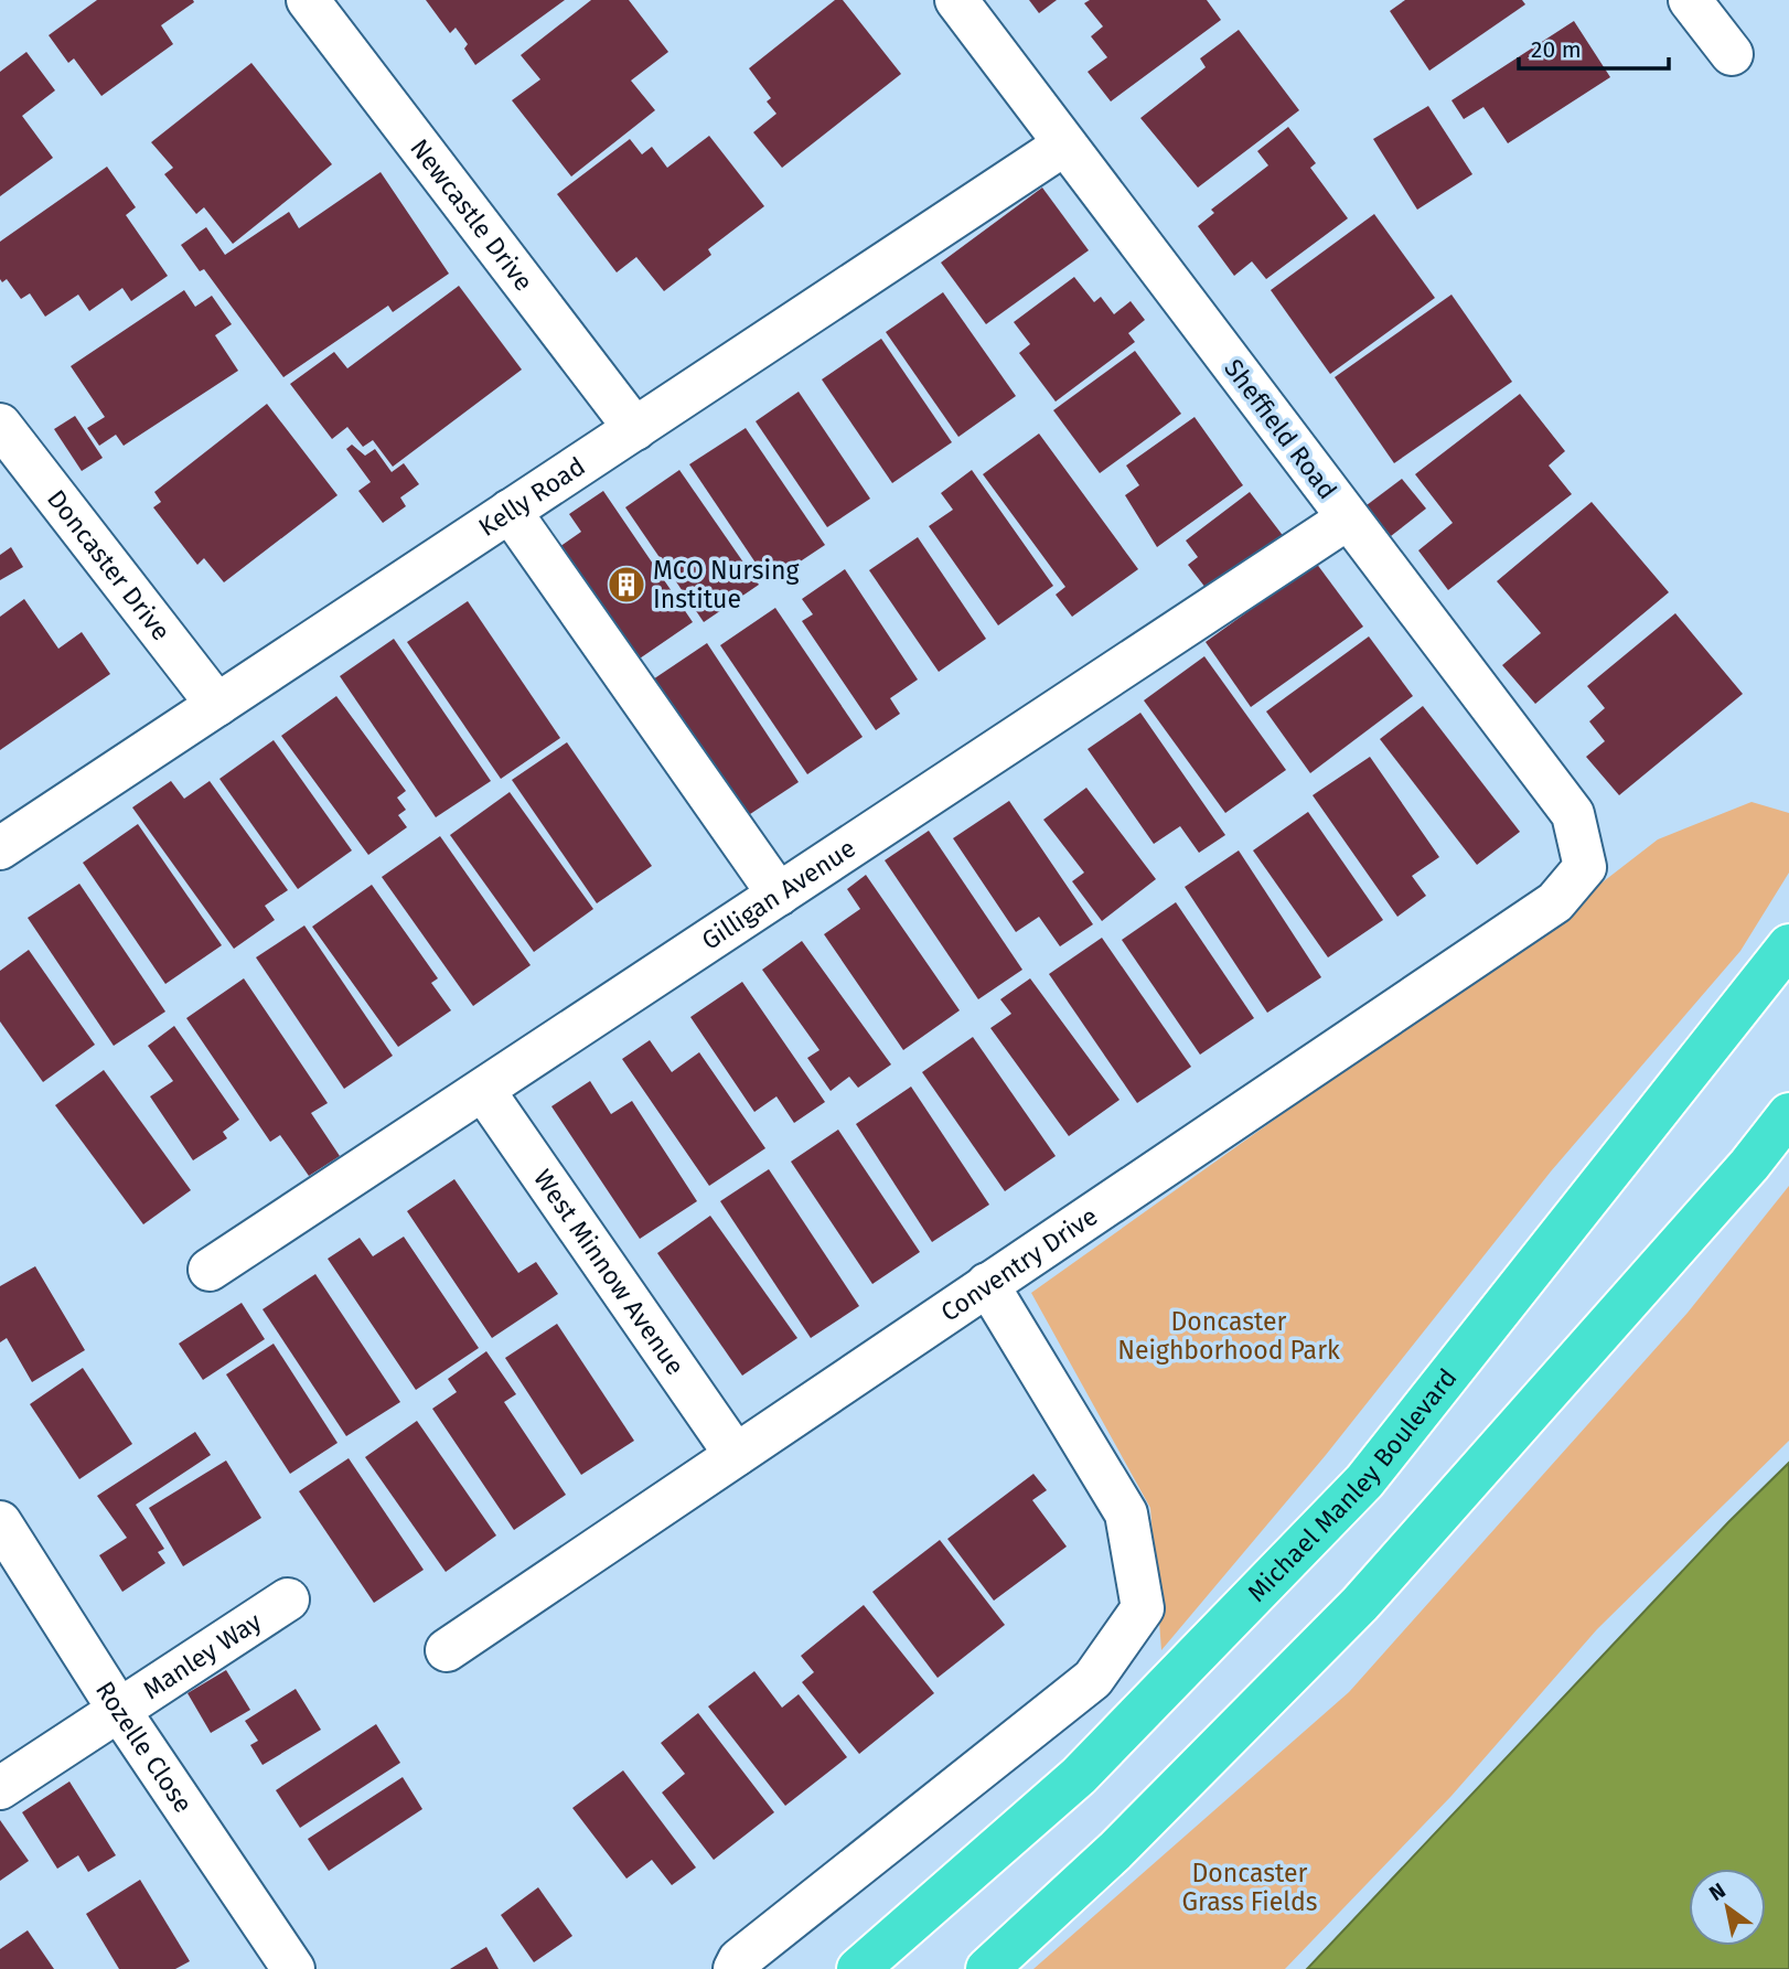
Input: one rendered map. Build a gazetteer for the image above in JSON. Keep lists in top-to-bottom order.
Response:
{
  "streets": {
    "highway": ["Michael Manley Boulevard"],
    "street": [
      "Newcastle Drive",
      "Sheffield Road",
      "Kelly Road",
      "Doncaster Drive",
      "Gilligan Avenue",
      "Conventry Drive",
      "West Minnow Avenue",
      "Manley Way",
      "Rozelle Close"
    ]
  },
  "crossings": [
    ["Newcastle Drive", "Kelly Road"],
    ["Sheffield Road", "Kelly Road"],
    ["Sheffield Road", "Gilligan Avenue"],
    ["Sheffield Road", "Conventry Drive"],
    ["Kelly Road", "Doncaster Drive"],
    ["Gilligan Avenue", "West Minnow Avenue"],
    ["Conventry Drive", "West Minnow Avenue"],
    ["Manley Way", "Rozelle Close"]
  ],
  "parks": ["Doncaster Neighborhood Park", "Doncaster Grass Fields"],
  "places": {
    "building": ["MCO Nursing Institue"]
  },
  "scale_bar": "20 m",
  "north": "top left"
}
